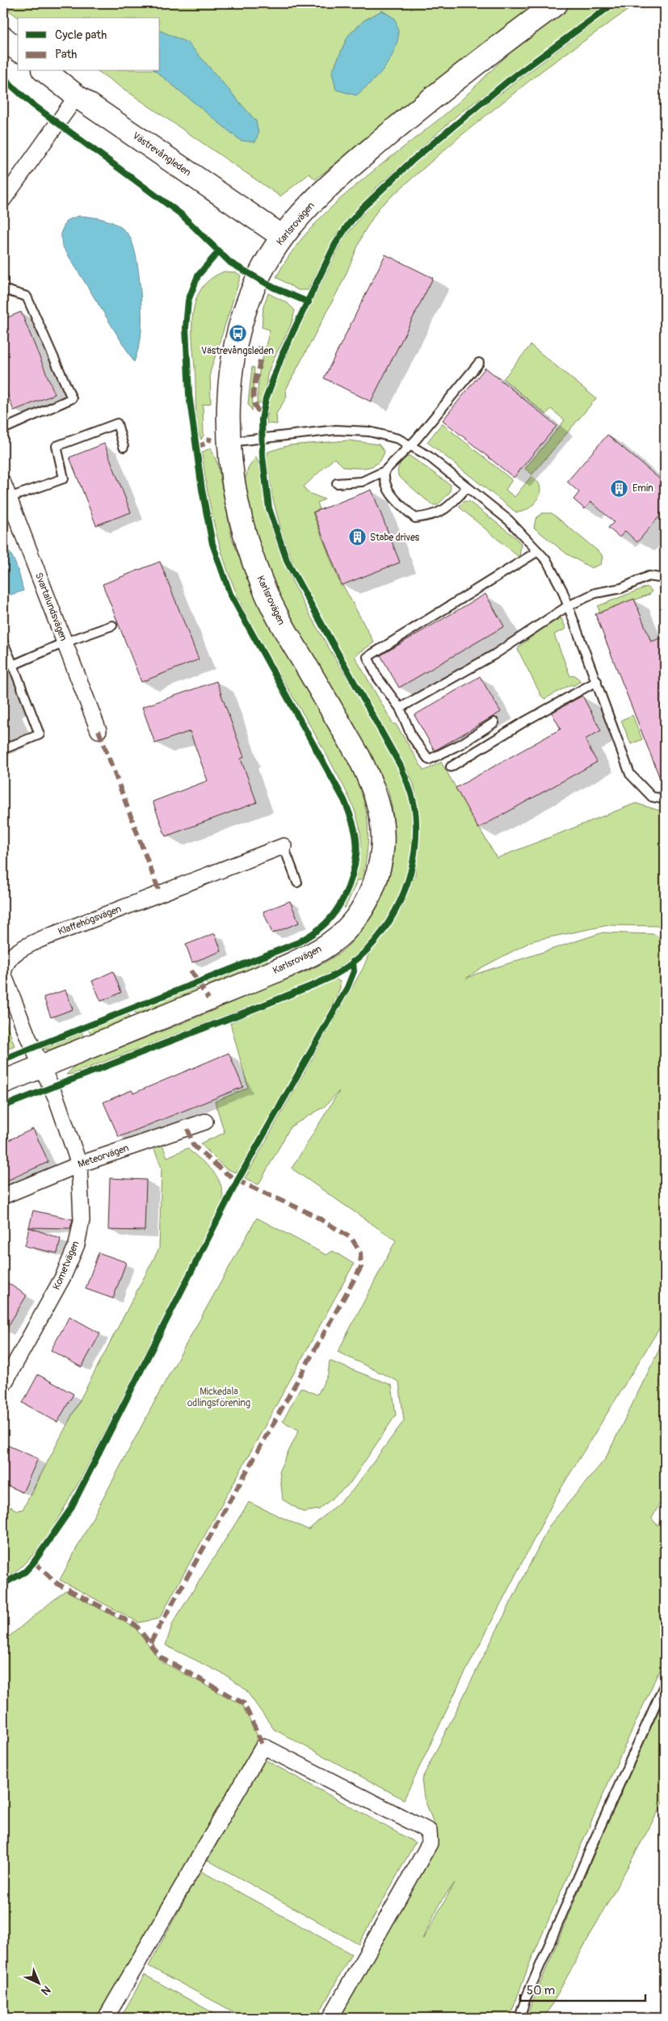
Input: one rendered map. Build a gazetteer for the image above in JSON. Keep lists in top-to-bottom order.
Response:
{
  "streets": {
    "street": [
      "Västrevångleden",
      "Karlsrovägen",
      "Svartalundsvägen",
      "Klaffehögsvägen",
      "Meteorvägen",
      "Kometvägen"
    ]
  },
  "crossings": [
    ["Västrevångleden", "Karlsrovägen"],
    ["Karlsrovägen", "Klaffehögsvägen"],
    ["Karlsrovägen", "Kometvägen"],
    ["Klaffehögsvägen", "Kometvägen"],
    ["Meteorvägen", "Kometvägen"]
  ],
  "parks": ["Mickedala odlingsförening"],
  "places": {
    "bus stop": ["Västrevångsleden"],
    "building": ["Emin", "Stabe drives"]
  },
  "legend": ["Cycle path", "Path"],
  "scale_bar": "50 m",
  "north": "bottom right"
}
